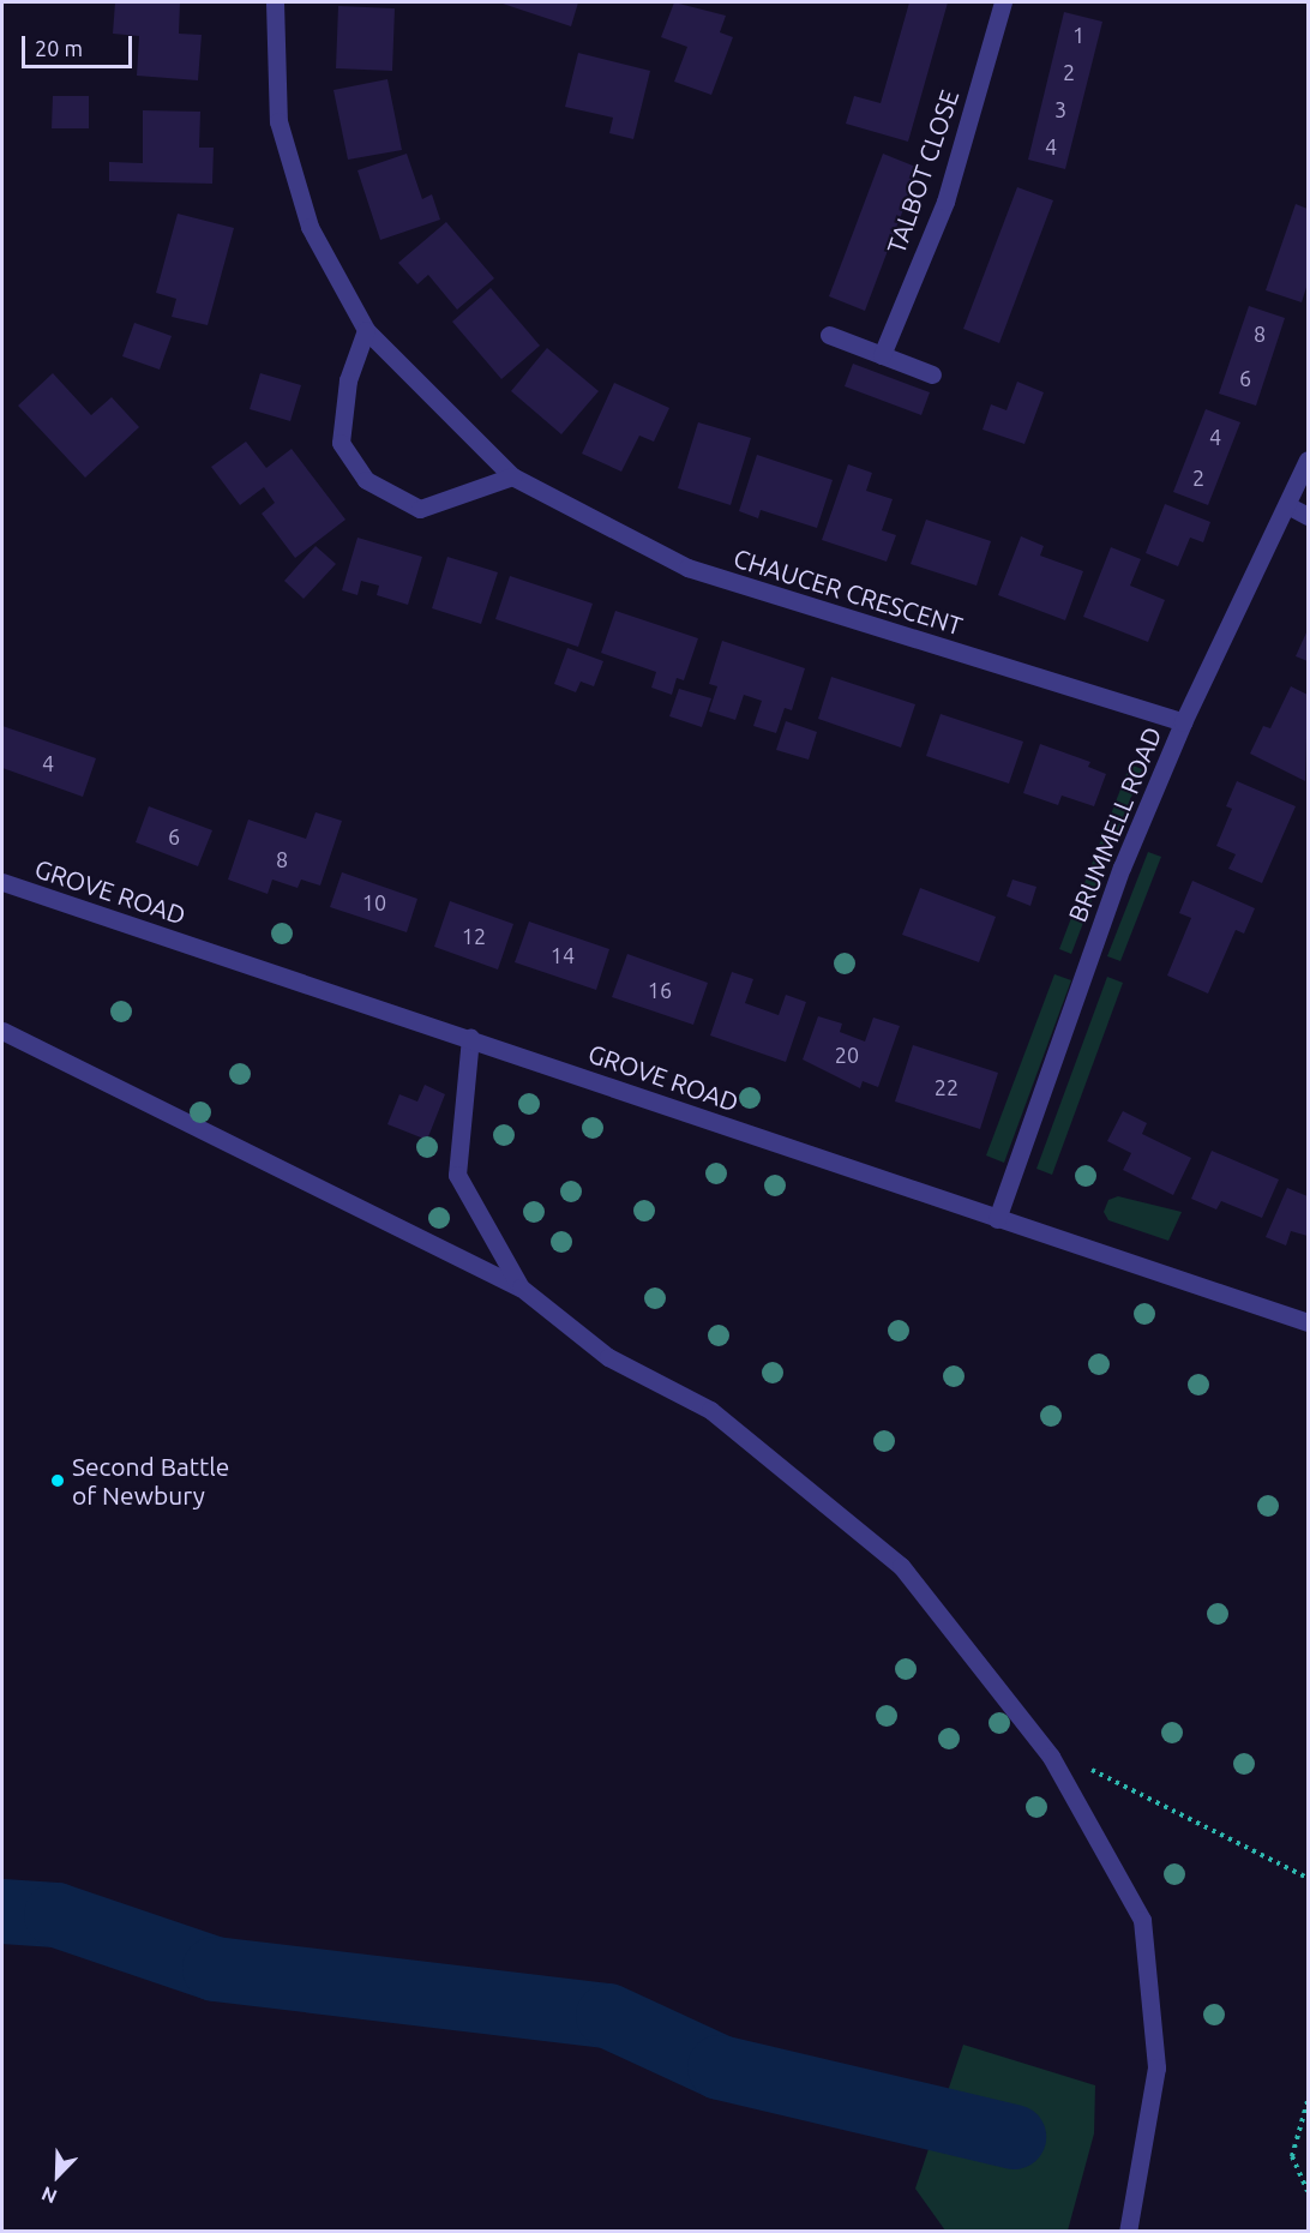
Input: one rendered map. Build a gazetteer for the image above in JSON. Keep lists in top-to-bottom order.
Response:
{
  "streets": {
    "street": [
      "TALBOT CLOSE",
      "CHAUCER CRESCENT",
      "BRUMMELL ROAD",
      "GROVE ROAD"
    ]
  },
  "crossings": [
    ["CHAUCER CRESCENT", "BRUMMELL ROAD"],
    ["BRUMMELL ROAD", "GROVE ROAD"]
  ],
  "places": ["Second Battle of Newbury"],
  "house_numbers": [
    "1",
    "2",
    "3",
    "4",
    "8",
    "6",
    "4",
    "2",
    "4",
    "6",
    "8",
    "10",
    "12",
    "14",
    "16",
    "20",
    "22"
  ],
  "scale_bar": "20 m",
  "north": "bottom left"
}
